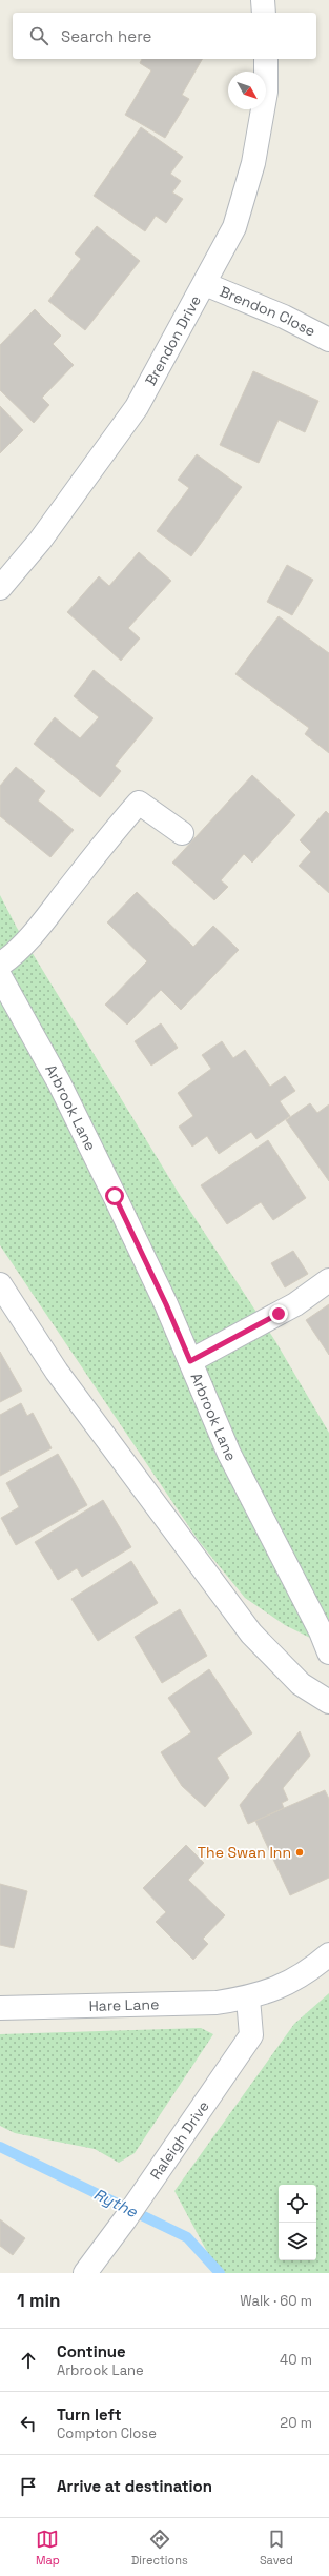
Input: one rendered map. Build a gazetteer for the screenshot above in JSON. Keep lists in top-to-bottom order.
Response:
{
  "streets": {
    "street": [
      "Brendon Close",
      "Brendon Drive",
      "Arbrook Lane",
      "Hare Lane",
      "Raleigh Drive"
    ]
  },
  "crossings": [
    ["Brendon Close", "Brendon Drive"],
    ["Hare Lane", "Raleigh Drive"]
  ],
  "water": ["Rythe"],
  "places": ["The Swan Inn"],
  "north": "bottom right",
  "page": {
    "search": "Search here",
    "heading": ["1 min", "Walk · 60 m"],
    "list": [
      ["Continue", "Arbrook Lane", "40 m"],
      ["Turn left", "Compton Close", "20 m"],
      "Arrive at destination"
    ],
    "nav": ["Map", "Directions", "Saved"]
  }
}
